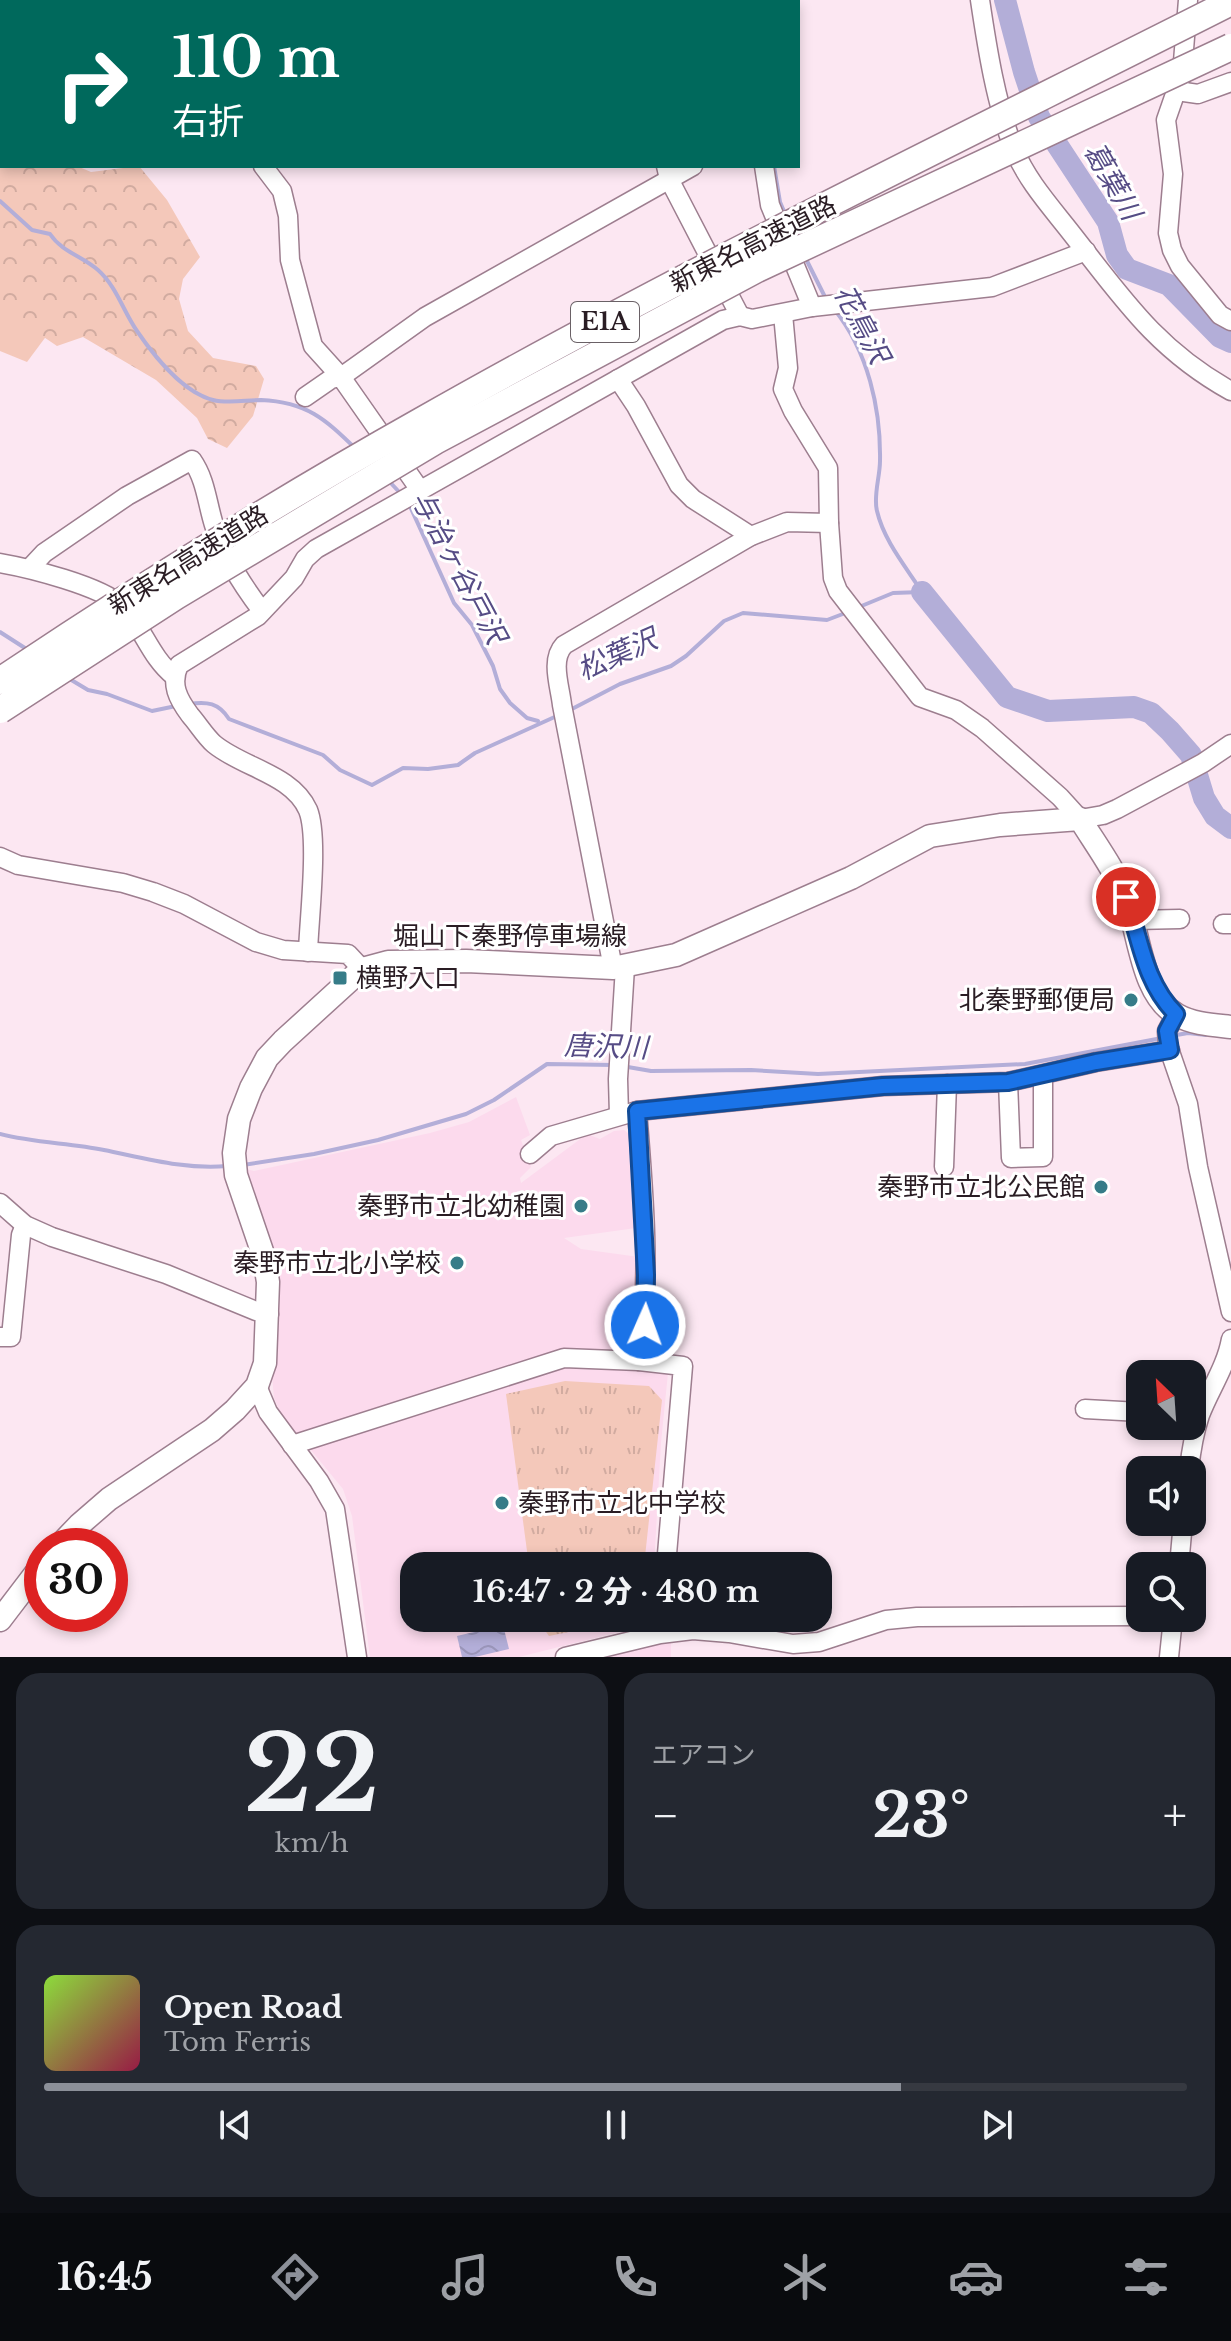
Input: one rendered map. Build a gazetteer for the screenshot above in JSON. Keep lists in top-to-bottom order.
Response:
{
  "streets": {
    "highway": ["新東名高速道路", "E1A"],
    "main road": ["堀山下秦野停車場線"]
  },
  "water": [
    "葛葉川",
    "花鳥沢",
    "与治ヶ谷戸沢",
    "松葉沢",
    "唐沢川"
  ],
  "places": {
    "transit": ["横野入口"],
    "other": [
      "北秦野郵便局",
      "秦野市立北公民館",
      "秦野市立北幼稚園",
      "秦野市立北小学校",
      "秦野市立北中学校"
    ]
  },
  "north": "top left",
  "page": {
    "turn": ["110 m", "右折"],
    "limit": "30",
    "trip": "16:47 · 2 分 · 480 m",
    "tile": [
      ["22", "km/h"],
      "エアコン"
    ],
    "heat": ["−", "23°", "+"],
    "song": ["Open Road", "Tom Ferris"],
    "tabs": "16:45"
  }
}
